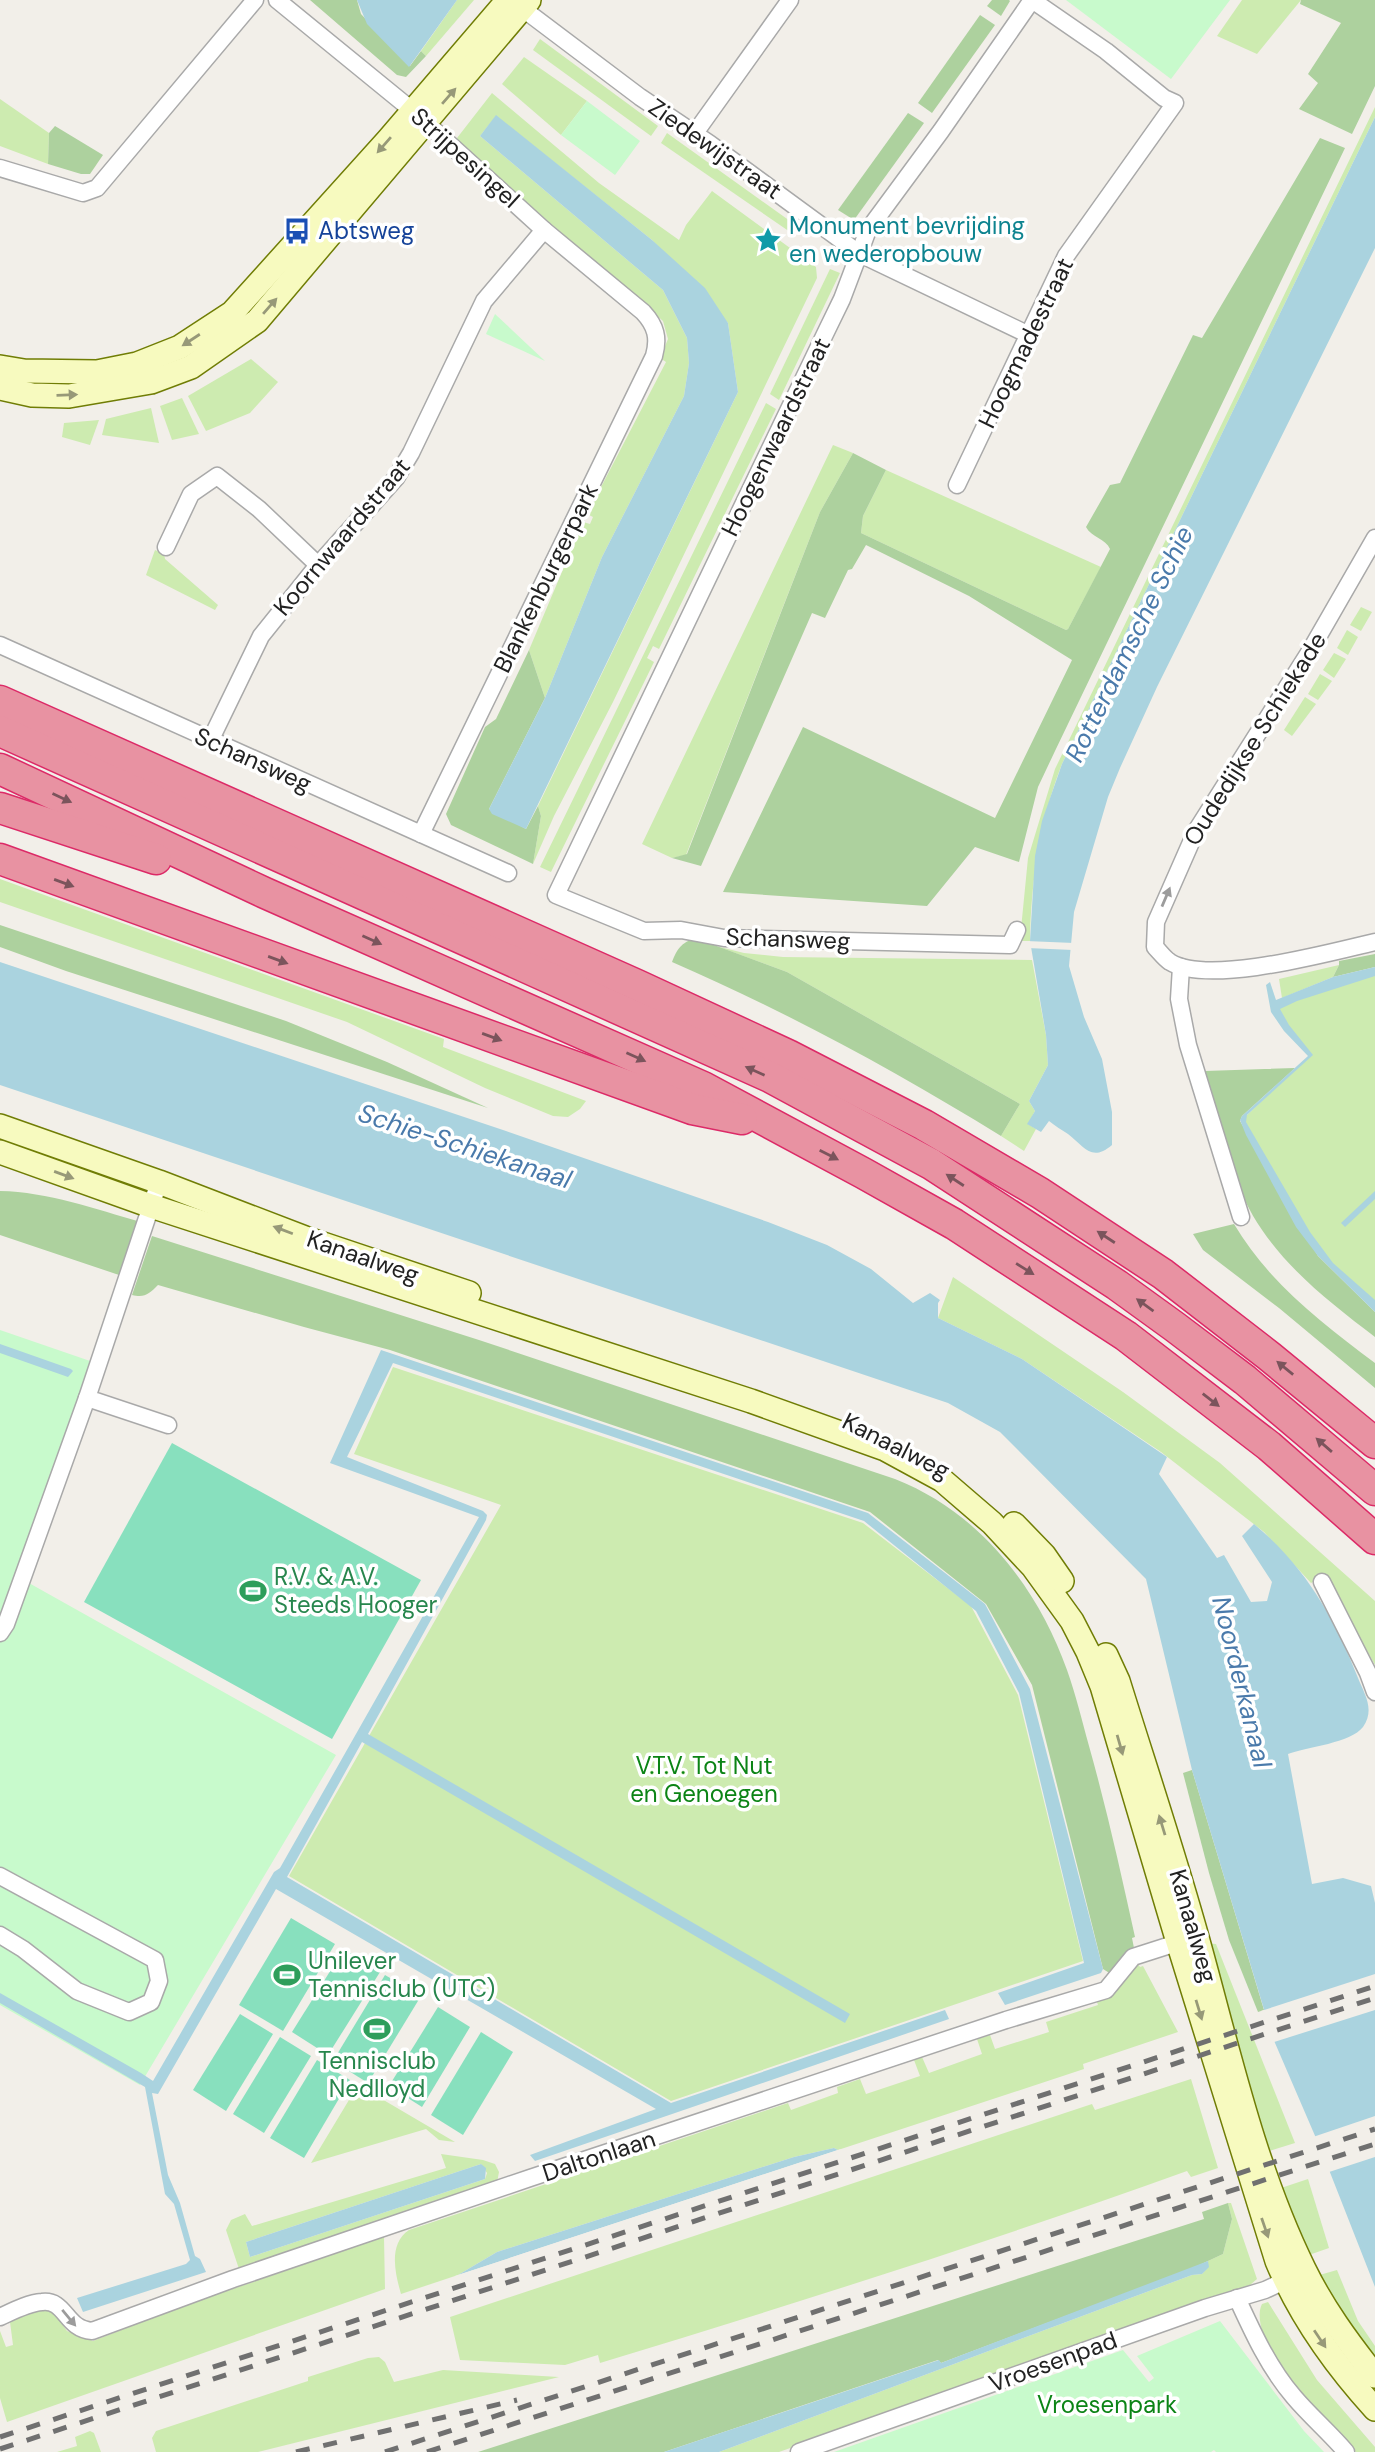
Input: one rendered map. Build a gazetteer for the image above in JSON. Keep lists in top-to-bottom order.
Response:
{
  "streets": {
    "main road": ["Kanaalweg"],
    "street": [
      "Ziedewijstraat",
      "Strijpesingel",
      "Hoogmadestraat",
      "Hoogenwaardstraat",
      "Koornwaardstraat",
      "Blankenburgerpark",
      "Oudedijkse Schiekade",
      "Schansweg",
      "Daltonlaan",
      "Vroesenpad"
    ]
  },
  "crossings": [
    ["Ziedewijstraat", "Hoogmadestraat"],
    ["Ziedewijstraat", "Hoogenwaardstraat"],
    ["Strijpesingel", "Koornwaardstraat"],
    ["Strijpesingel", "Blankenburgerpark"],
    ["Hoogmadestraat", "Hoogenwaardstraat"],
    ["Hoogenwaardstraat", "Schansweg"],
    ["Koornwaardstraat", "Schansweg"],
    ["Blankenburgerpark", "Schansweg"],
    ["Kanaalweg", "Daltonlaan"],
    ["Kanaalweg", "Vroesenpad"]
  ],
  "one_way": ["Oudedijkse Schiekade", "Daltonlaan"],
  "water": ["Rotterdamsche Schie", "Schie-Schiekanaal", "Noorderkanaal"],
  "parks": ["V.T.V. Tot Nut en Genoegen", "Vroesenpark"],
  "places": {
    "bus stop": ["Abtsweg"],
    "place": ["Monument bevrijding en wederopbouw"],
    "sports": ["R.V. & A.V. Steeds Hooger", "Unilever Tennisclub (UTC)", "Tennisclub Nedlloyd"]
  }
}
